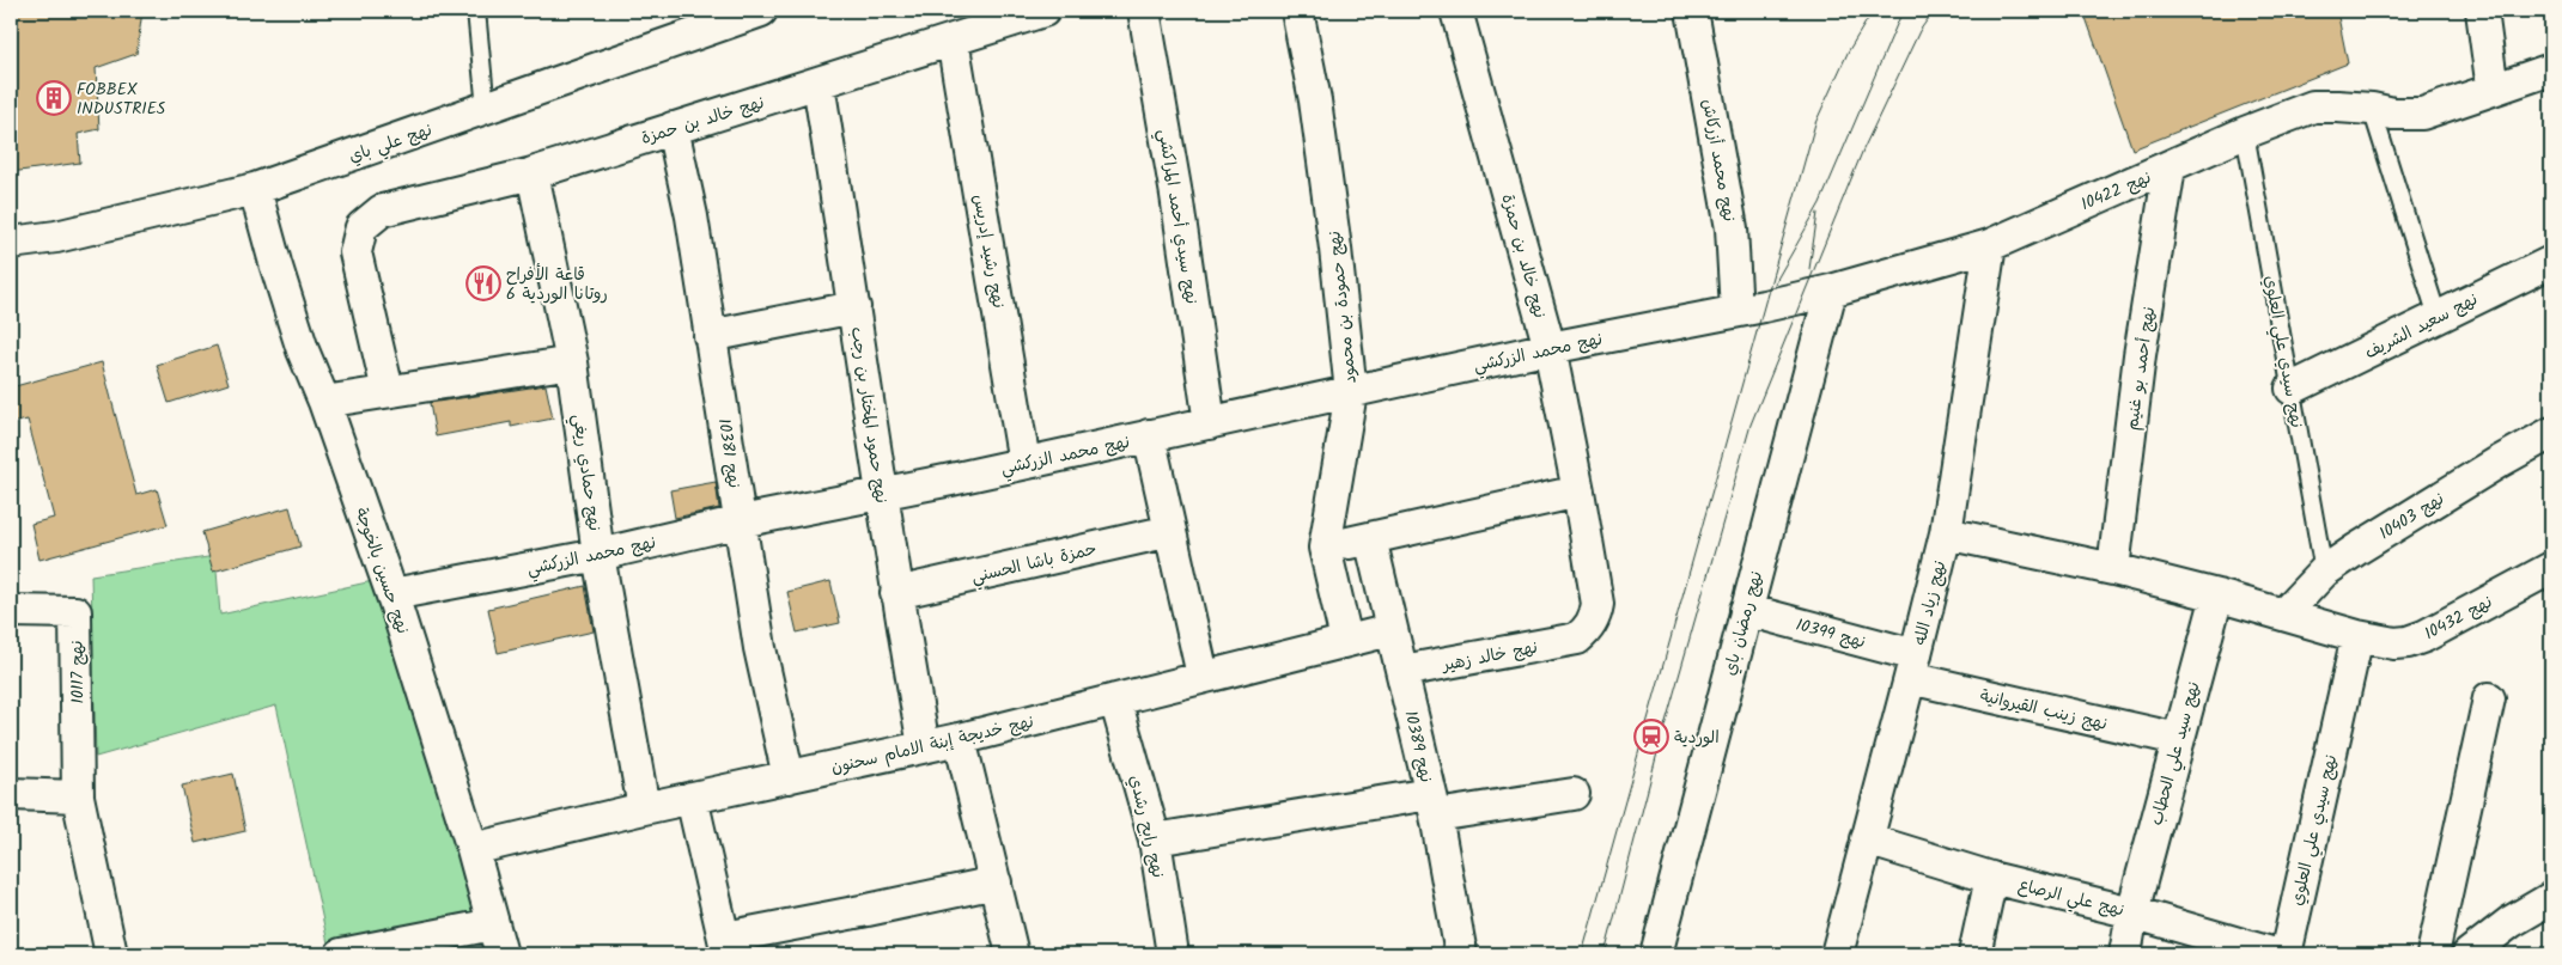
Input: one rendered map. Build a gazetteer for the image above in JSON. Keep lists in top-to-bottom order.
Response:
{
  "streets": {
    "street": [
      "نهج خالد بن حمزة",
      "نهج علي باي",
      "نهج محمد أزركاش",
      "نهج 10422",
      "نهج سيدي أحمد المراكشي",
      "نهج رشيد إدريس",
      "نهج حمودة بن محمود",
      "نهج سعيد الشريف",
      "نهج محمد الزركشي",
      "نهج سيدي علي العلوي",
      "نهج أحمد بو غنيم",
      "نهج حمود المختار بن رجب",
      "نهج 10381",
      "نهج حمادي ريغي",
      "نهج 10403",
      "حمزة باشا الحسني",
      "نهج حسين بالخوجة",
      "نهج زياد الله",
      "نهج 10432",
      "نهج رمضان باي",
      "نهج 10399",
      "نهج خالد زهير",
      "نهج 10117",
      "نهج زينب القيروانية",
      "نهج خديجة إبنة الامام سحنون",
      "نهج 10389",
      "نهج سيد علي الحطاب",
      "نهج رابح رشدي",
      "نهج علي الرصاع"
    ]
  },
  "crossings": [
    ["نهج خالد بن حمزة", "نهج رشيد إدريس"],
    ["نهج خالد بن حمزة", "نهج محمد الزركشي"],
    ["نهج خالد بن حمزة", "نهج حمود المختار بن رجب"],
    ["نهج خالد بن حمزة", "نهج 10381"],
    ["نهج خالد بن حمزة", "نهج حمادي ريغي"],
    ["نهج خالد بن حمزة", "نهج خالد زهير"],
    ["نهج علي باي", "نهج حسين بالخوجة"],
    ["نهج محمد أزركاش", "نهج 10422"],
    ["نهج محمد أزركاش", "نهج محمد الزركشي"],
    ["نهج 10422", "نهج محمد الزركشي"],
    ["نهج 10422", "نهج سيدي علي العلوي"],
    ["نهج 10422", "نهج أحمد بو غنيم"],
    ["نهج 10422", "نهج زياد الله"],
    ["نهج 10422", "نهج رمضان باي"],
    ["نهج سيدي أحمد المراكشي", "نهج محمد الزركشي"],
    ["نهج رشيد إدريس", "نهج محمد الزركشي"],
    ["نهج حمودة بن محمود", "نهج محمد الزركشي"],
    ["نهج حمودة بن محمود", "نهج خديجة إبنة الامام سحنون"],
    ["نهج سعيد الشريف", "نهج سيدي علي العلوي"],
    ["نهج محمد الزركشي", "نهج حمود المختار بن رجب"],
    ["نهج محمد الزركشي", "نهج 10381"],
    ["نهج محمد الزركشي", "نهج حمادي ريغي"],
    ["نهج محمد الزركشي", "نهج حسين بالخوجة"],
    ["نهج سيدي علي العلوي", "نهج 10403"],
    ["نهج سيدي علي العلوي", "نهج 10432"],
    ["نهج حمود المختار بن رجب", "حمزة باشا الحسني"],
    ["نهج حمود المختار بن رجب", "نهج خديجة إبنة الامام سحنون"],
    ["نهج 10381", "نهج خديجة إبنة الامام سحنون"],
    ["نهج حمادي ريغي", "نهج خديجة إبنة الامام سحنون"],
    ["نهج حسين بالخوجة", "نهج خديجة إبنة الامام سحنون"],
    ["نهج زياد الله", "نهج 10399"],
    ["نهج زياد الله", "نهج زينب القيروانية"],
    ["نهج زياد الله", "نهج علي الرصاع"],
    ["نهج رمضان باي", "نهج 10399"],
    ["نهج 10399", "نهج زينب القيروانية"],
    ["نهج خالد زهير", "نهج 10389"],
    ["نهج زينب القيروانية", "نهج سيد علي الحطاب"],
    ["نهج خديجة إبنة الامام سحنون", "نهج 10389"],
    ["نهج خديجة إبنة الامام سحنون", "نهج رابح رشدي"],
    ["نهج سيد علي الحطاب", "نهج علي الرصاع"]
  ],
  "places": {
    "building": ["FOBBEX INDUSTRIES"],
    "restaurant": ["قاعة الأفراح روتانا الوردية 6"],
    "station": ["الوردية"]
  }
}
